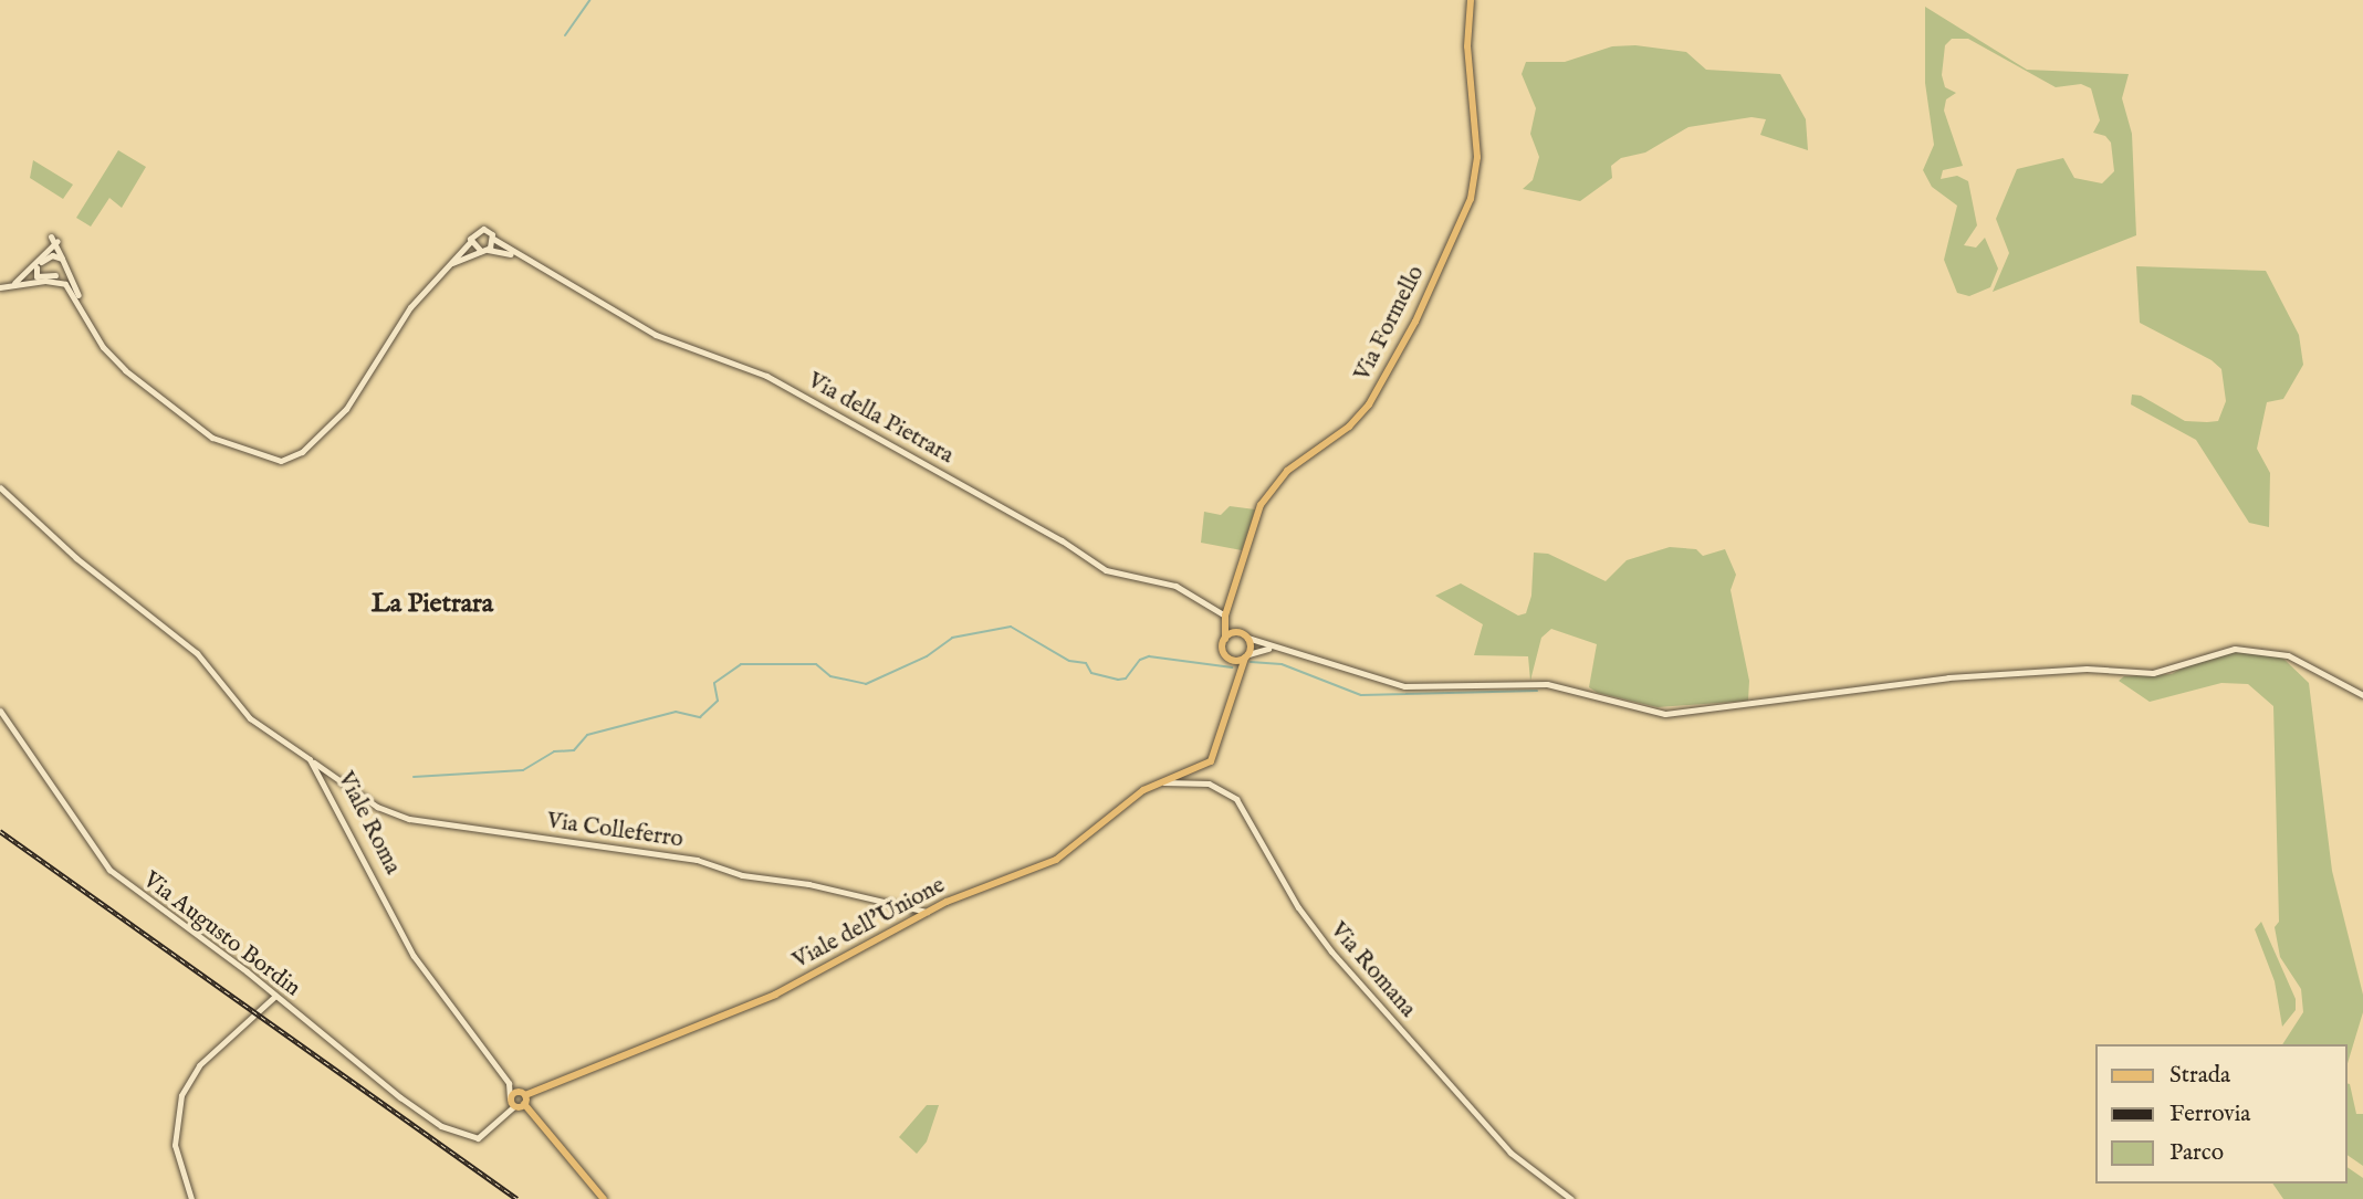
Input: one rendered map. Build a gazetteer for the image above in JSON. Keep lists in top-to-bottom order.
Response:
{
  "streets": {
    "main road": ["Via Formello", "Viale dell'Unione"],
    "street": [
      "Via della Pietrara",
      "Viale Roma",
      "Via Colleferro",
      "Via Augusto Bordin",
      "Via Romana"
    ]
  },
  "crossings": [
    ["Via Formello", "Via della Pietrara"],
    ["Via Formello", "Viale dell'Unione"],
    ["Viale Roma", "Via Colleferro"],
    ["Viale Roma", "Via Augusto Bordin"],
    ["Via Colleferro", "Viale dell'Unione"],
    ["Viale dell'Unione", "Via Romana"]
  ],
  "districts": ["La Pietrara"],
  "legend": ["Strada", "Ferrovia", "Parco"]
}
